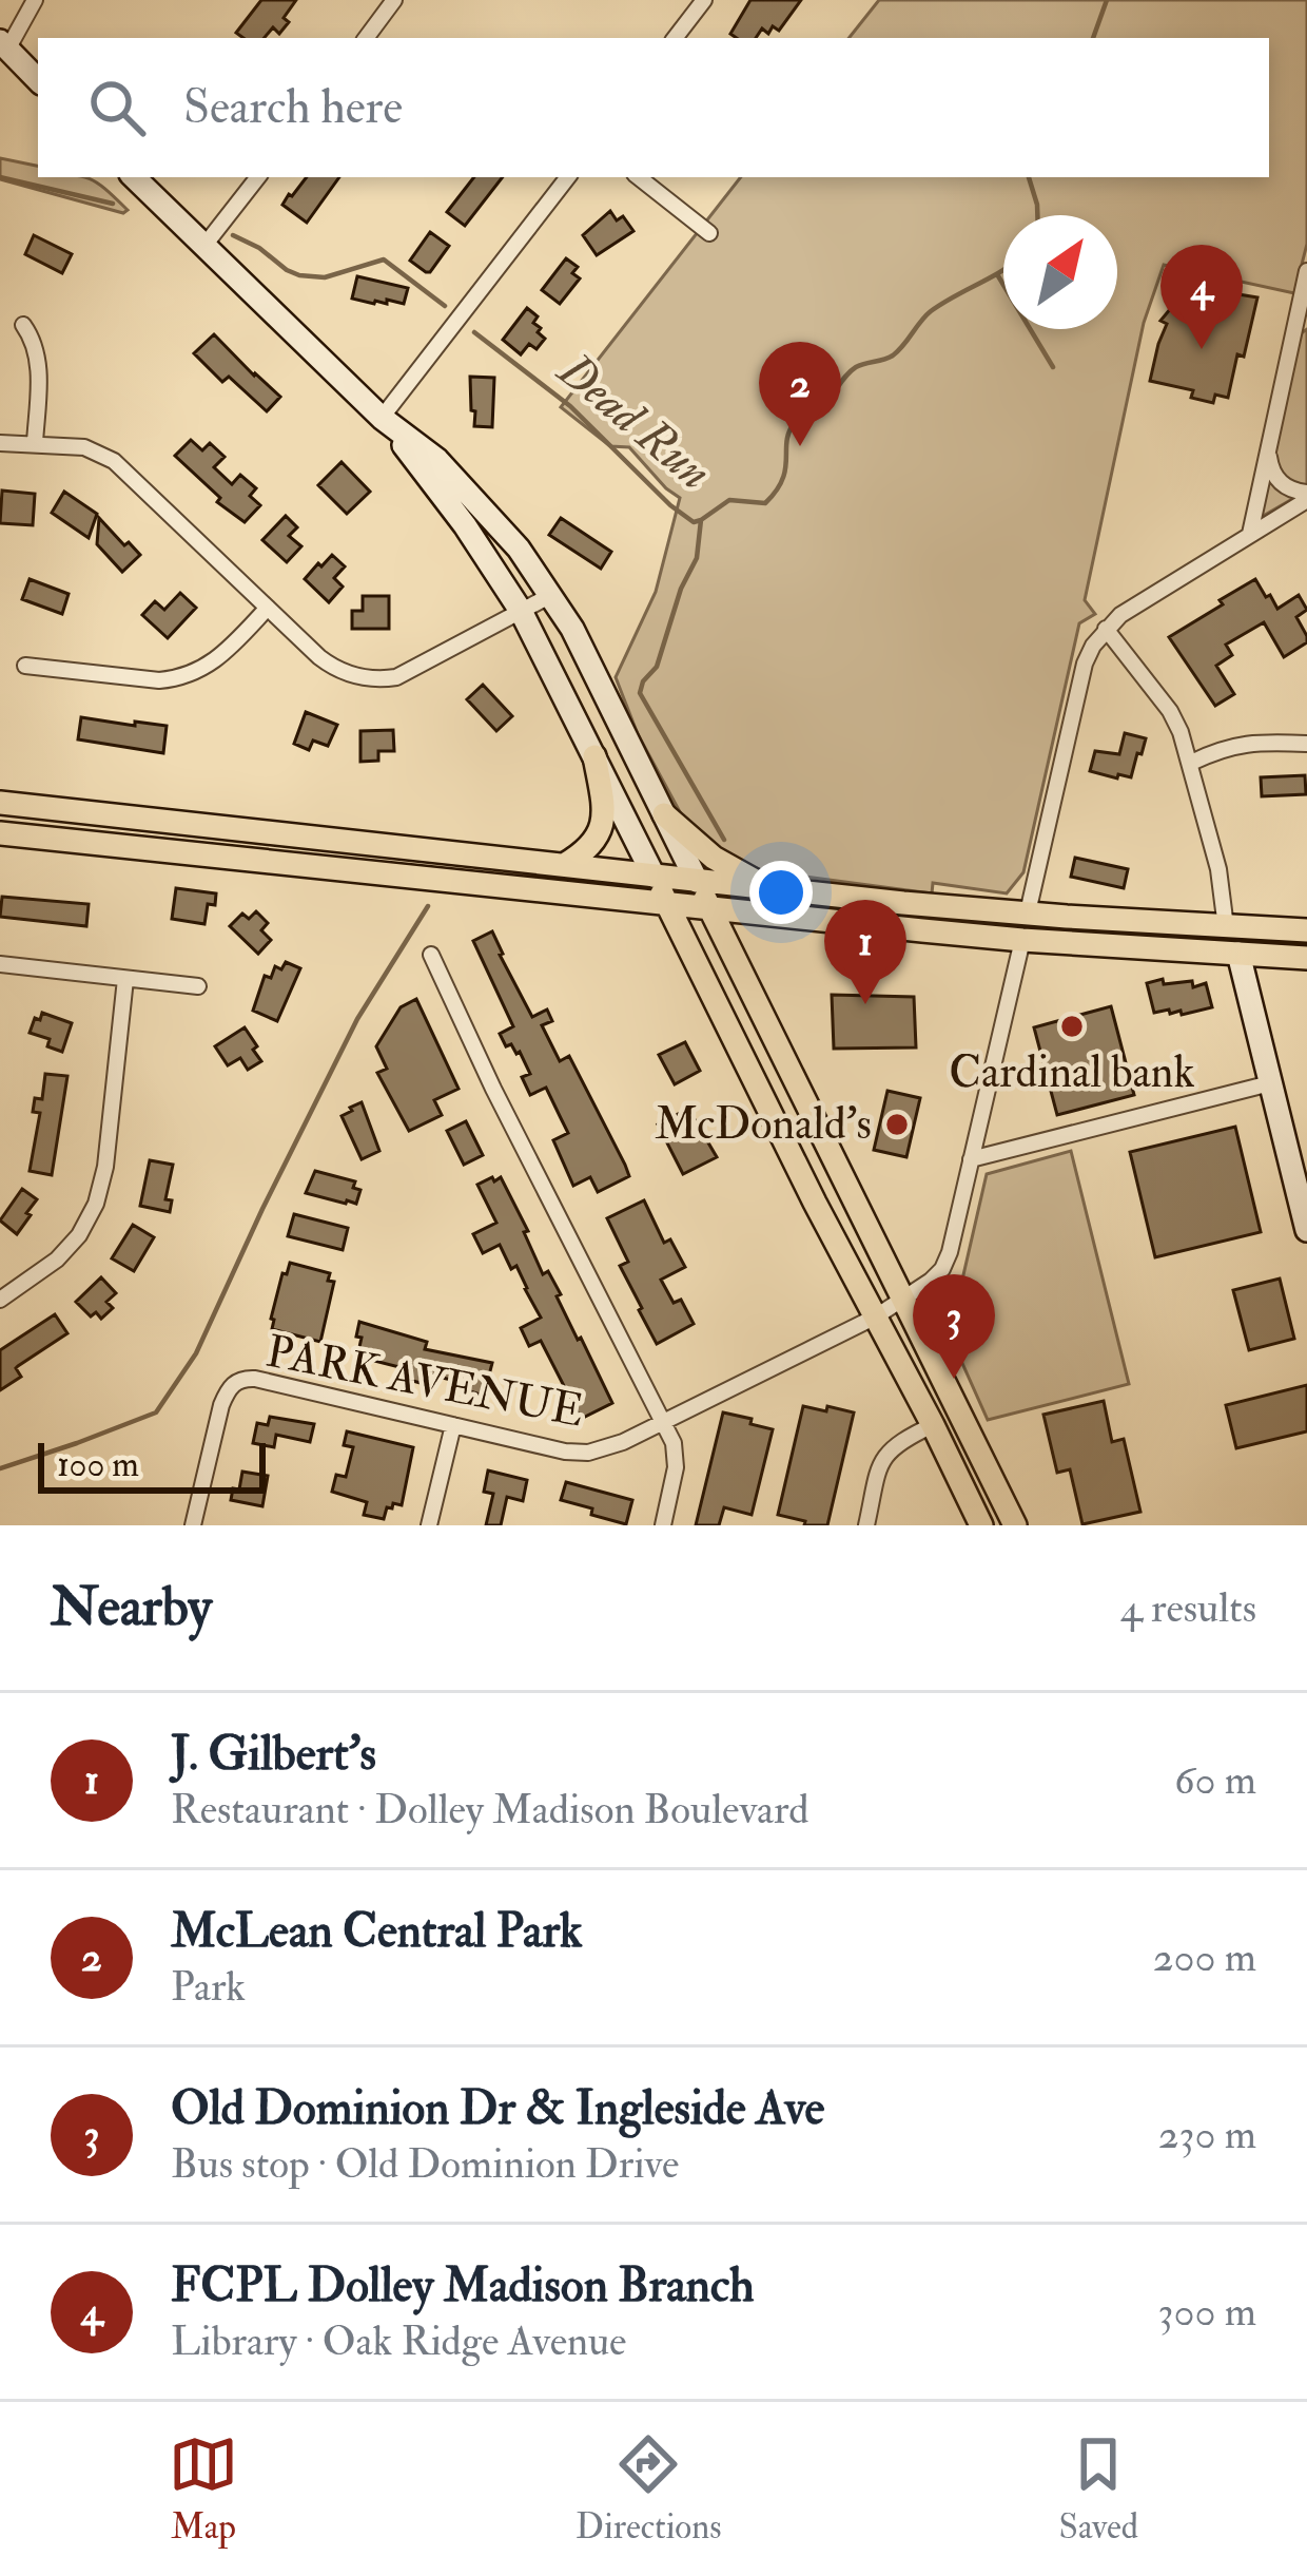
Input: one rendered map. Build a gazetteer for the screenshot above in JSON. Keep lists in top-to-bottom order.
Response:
{
  "streets": {
    "street": ["PARK AVENUE"]
  },
  "water": ["Dead Run"],
  "places": ["Cardinal bank", "McDonald's"],
  "scale_bar": "100 m",
  "north": "top right",
  "page": {
    "search": "Search here",
    "pins": [
      "4",
      "2",
      "1",
      "3"
    ],
    "scale": "100 m",
    "heading": ["Nearby", "4 results"],
    "list": [
      {
        "mark": "1",
        "name": "J. Gilbert's",
        "note": "Restaurant · Dolley Madison Boulevard",
        "value": "60 m"
      },
      {
        "mark": "2",
        "name": "McLean Central Park",
        "note": "Park",
        "value": "200 m"
      },
      {
        "mark": "3",
        "name": "Old Dominion Dr & Ingleside Ave",
        "note": "Bus stop · Old Dominion Drive",
        "value": "230 m"
      },
      {
        "mark": "4",
        "name": "FCPL Dolley Madison Branch",
        "note": "Library · Oak Ridge Avenue",
        "value": "300 m"
      }
    ],
    "nav": ["Map", "Directions", "Saved"]
  }
}
